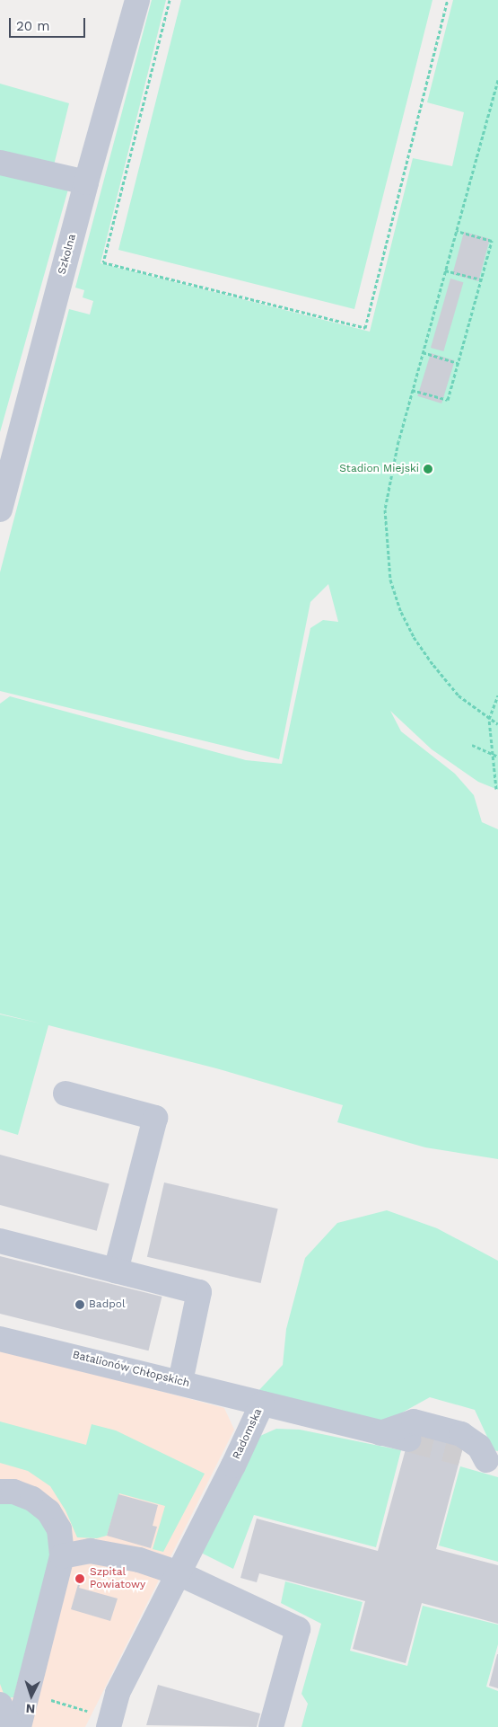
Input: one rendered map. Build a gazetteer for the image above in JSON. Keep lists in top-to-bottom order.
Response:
{
  "streets": {
    "street": ["Szkolna", "Batalionów Chłopskich", "Radomska"]
  },
  "crossings": [
    ["Batalionów Chłopskich", "Radomska"]
  ],
  "places": ["Stadion Miejski", "Badpol", "Szpital Powiatowy"],
  "scale_bar": "20 m",
  "north": "bottom"
}
